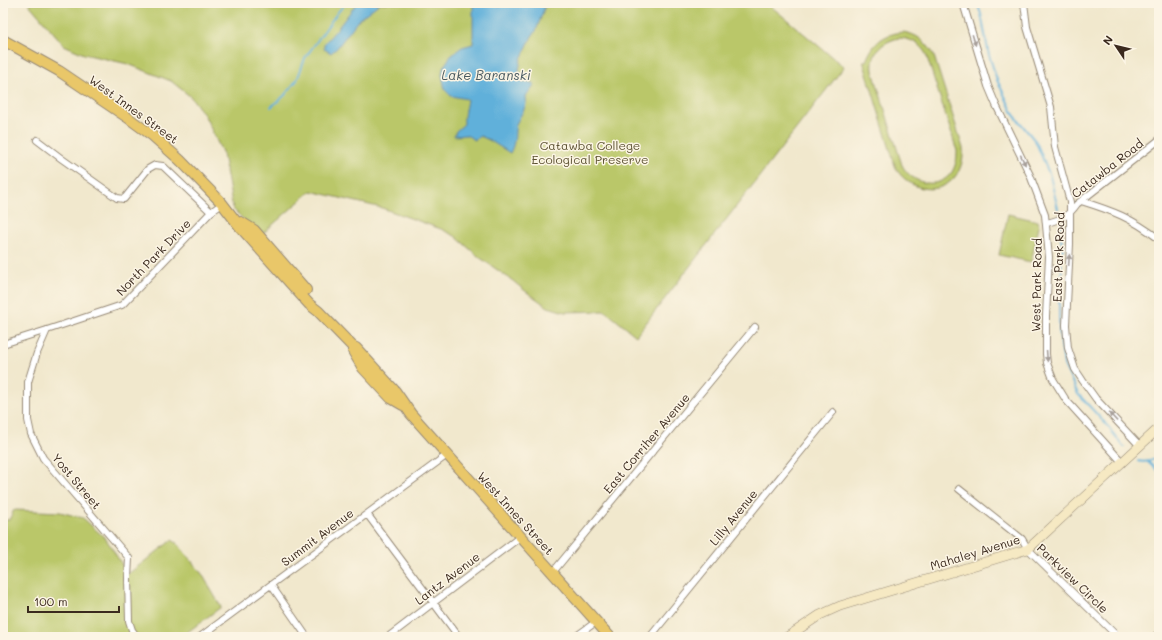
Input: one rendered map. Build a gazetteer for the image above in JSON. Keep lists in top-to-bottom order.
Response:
{
  "streets": {
    "main road": ["West Innes Street"],
    "street": [
      "Catawba Road",
      "North Park Drive",
      "East Park Road",
      "West Park Road",
      "East Corriher Avenue",
      "Yost Street",
      "Lilly Avenue",
      "Summit Avenue",
      "Mahaley Avenue",
      "Lantz Avenue",
      "Parkview Circle"
    ]
  },
  "crossings": [
    ["West Innes Street", "North Park Drive"],
    ["West Innes Street", "East Corriher Avenue"],
    ["West Innes Street", "Summit Avenue"],
    ["West Innes Street", "Lantz Avenue"],
    ["Catawba Road", "East Park Road"],
    ["Catawba Road", "West Park Road"],
    ["North Park Drive", "Yost Street"],
    ["East Park Road", "Mahaley Avenue"],
    ["West Park Road", "Mahaley Avenue"],
    ["Mahaley Avenue", "Parkview Circle"]
  ],
  "one_way": ["East Park Road", "West Park Road"],
  "water": ["Lake Baranski"],
  "parks": ["Catawba College Ecological Preserve"],
  "scale_bar": "100 m",
  "north": "top left"
}
